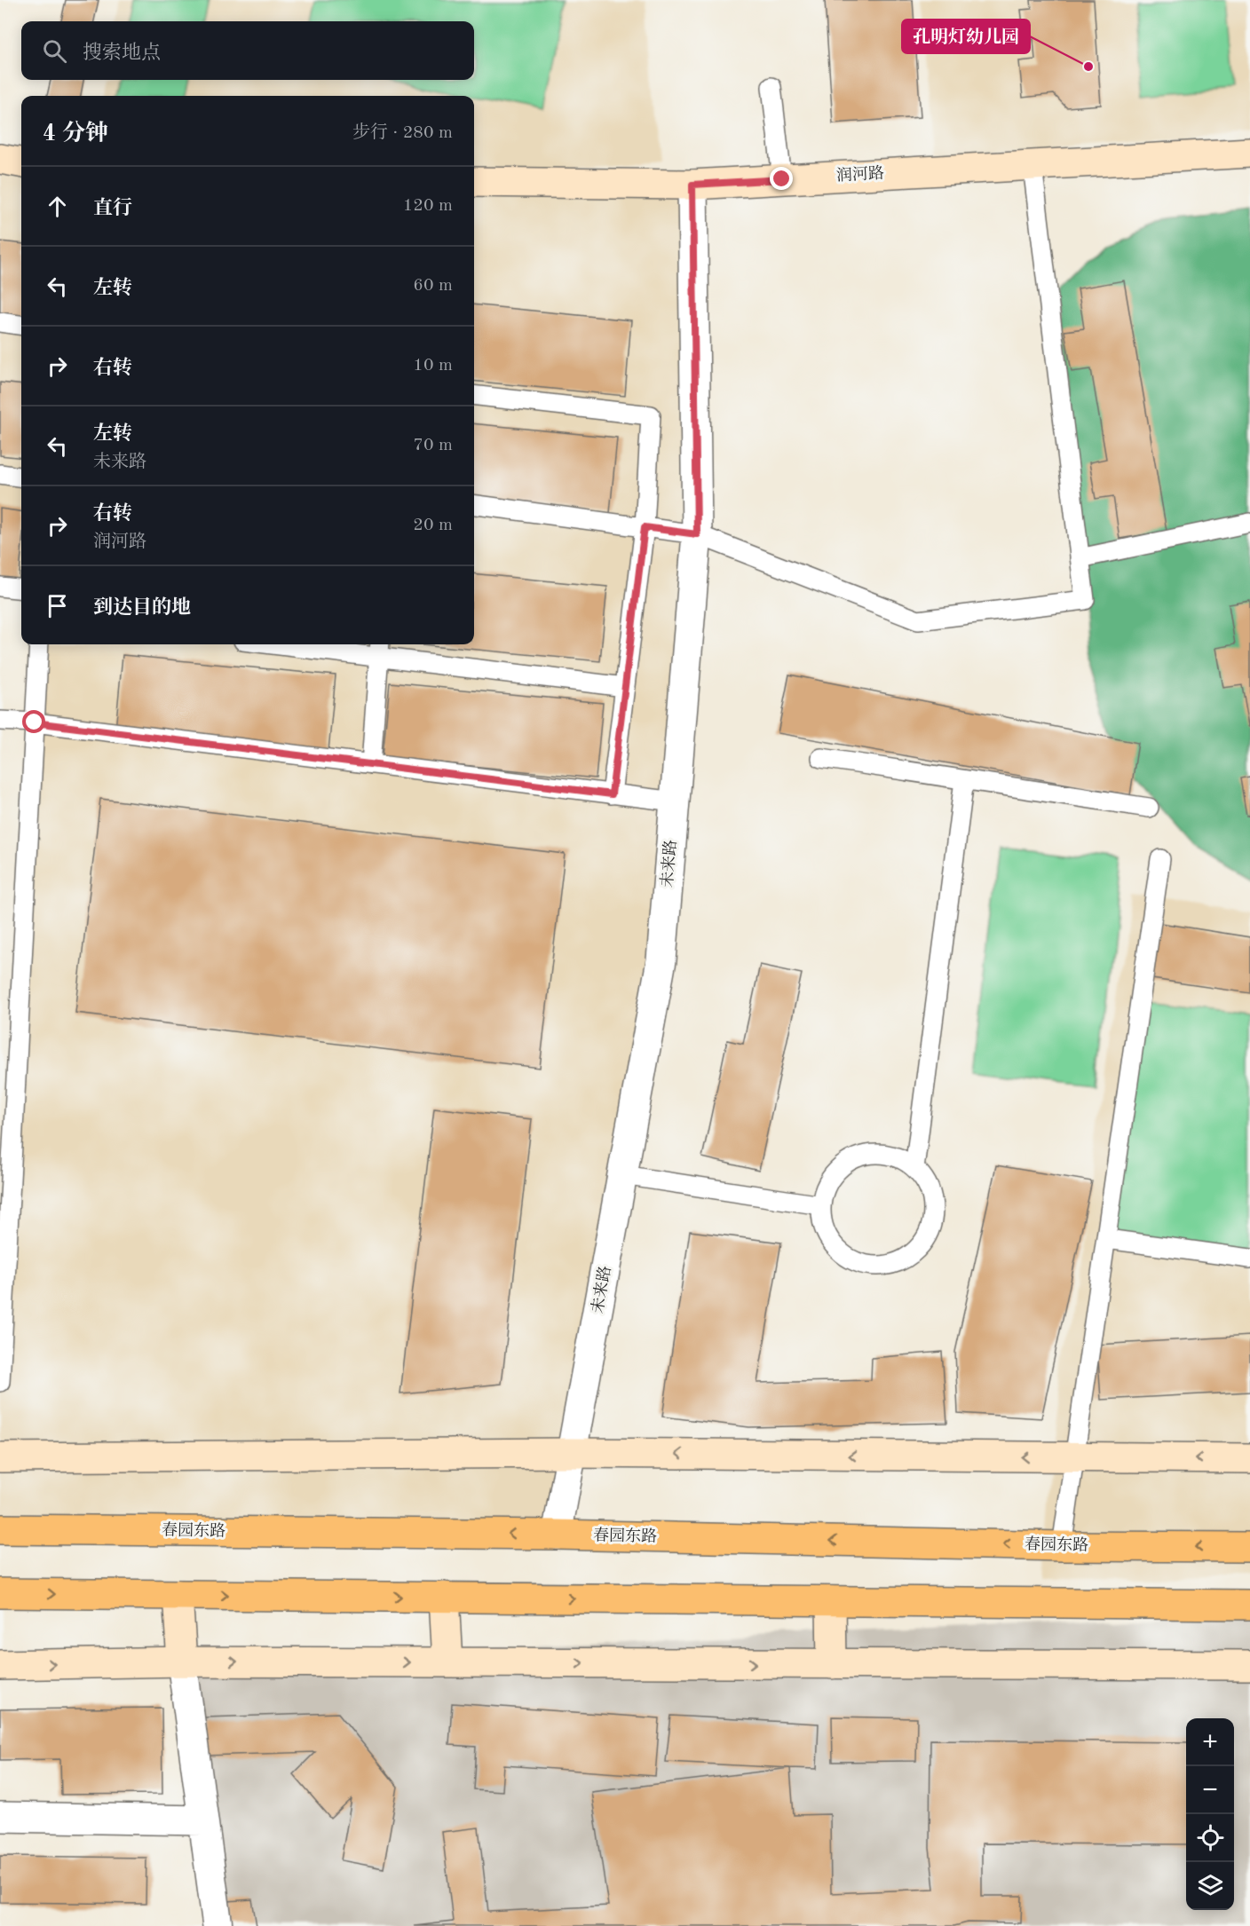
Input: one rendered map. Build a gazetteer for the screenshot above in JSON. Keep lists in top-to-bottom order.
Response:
{
  "streets": {
    "main road": ["春园东路"],
    "street": ["润河路", "未来路"]
  },
  "crossings": [
    ["润河路", "未来路"],
    ["未来路", "春园东路"]
  ],
  "places": ["孔明灯幼儿园"],
  "page": {
    "search": "搜索地点",
    "heading": ["4 分钟", "步行 · 280 m"],
    "list": [
      ["直行", "120 m"],
      ["左转", "60 m"],
      ["右转", "10 m"],
      ["左转", "未来路", "70 m"],
      ["右转", "润河路", "20 m"],
      "到达目的地"
    ],
    "map_buttons": ["+", "−"]
  }
}
